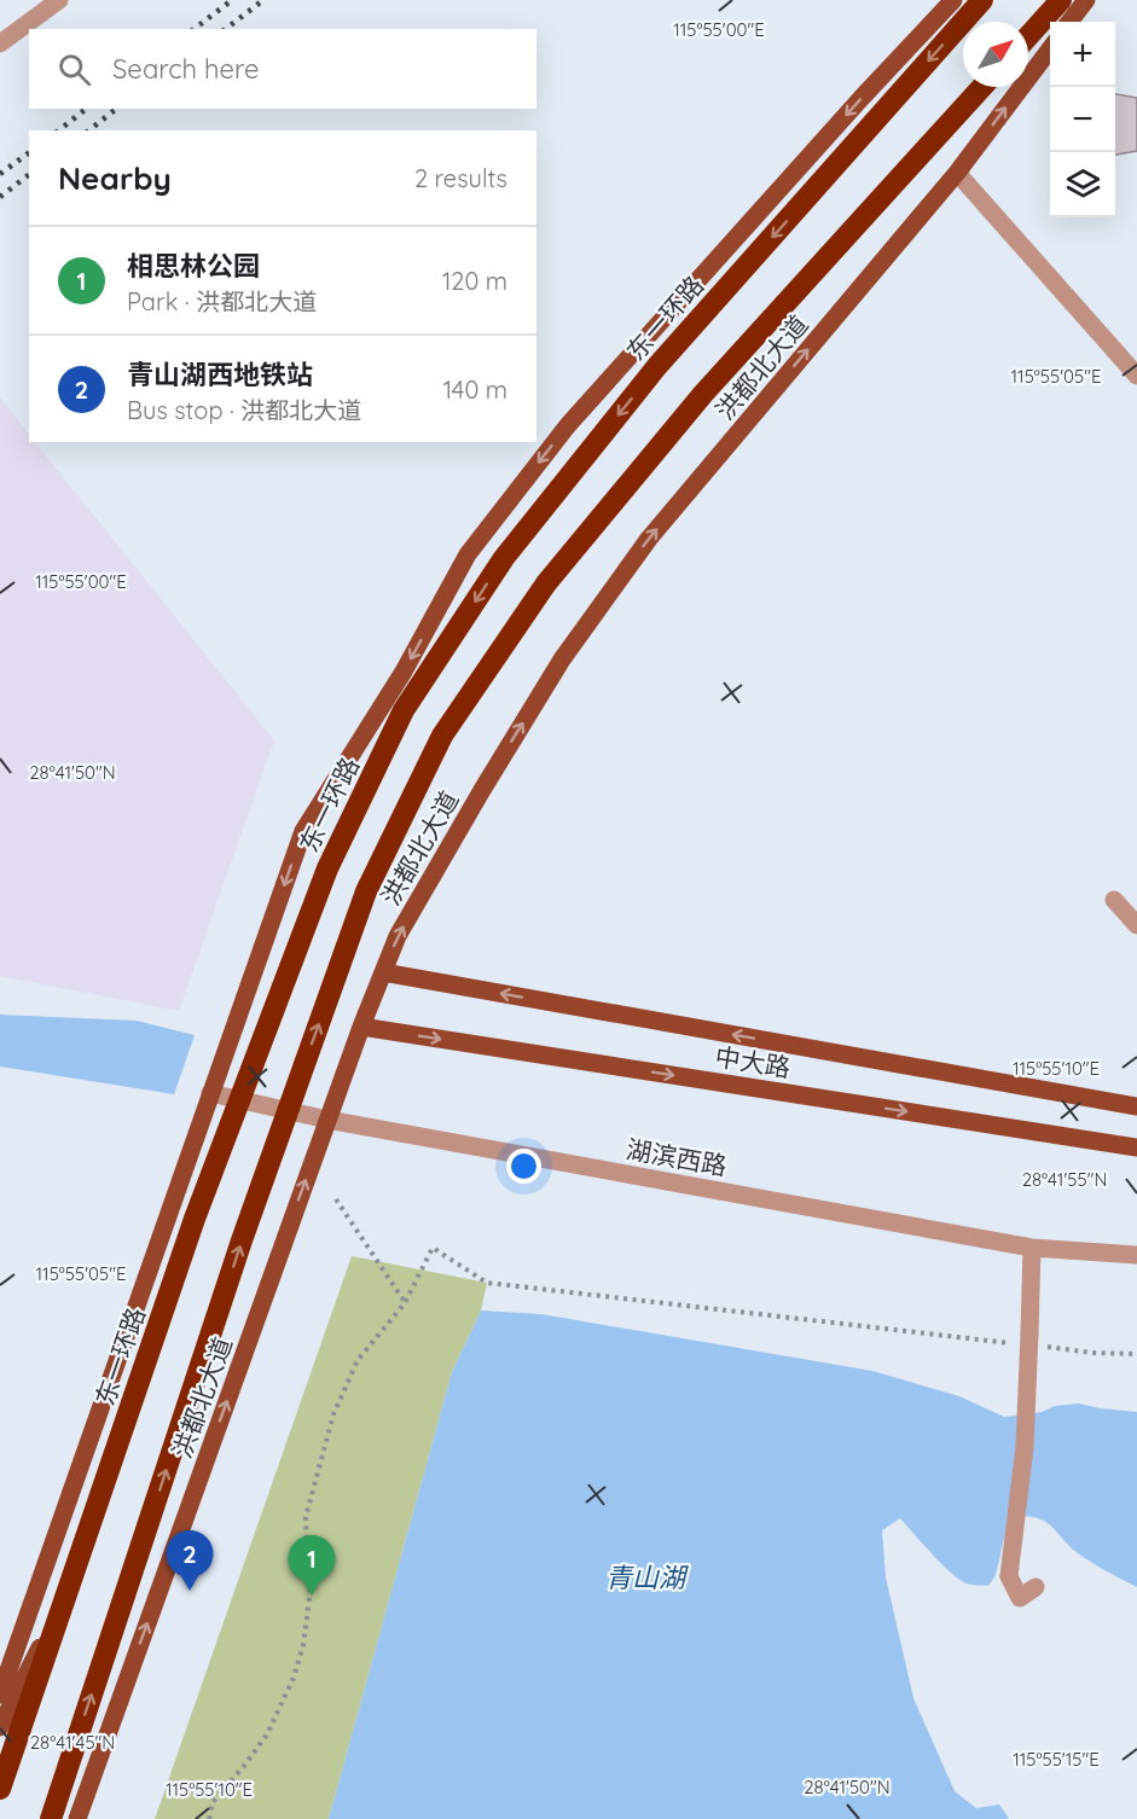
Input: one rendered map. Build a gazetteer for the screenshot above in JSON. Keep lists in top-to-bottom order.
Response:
{
  "streets": {
    "highway": ["东一环路"],
    "main road": ["洪都北大道", "中大路"],
    "street": ["湖滨西路"]
  },
  "crossings": [
    ["洪都北大道", "中大路"],
    ["洪都北大道", "湖滨西路"]
  ],
  "water": ["青山湖"],
  "north": "top right",
  "page": {
    "map_buttons": ["+", "−"],
    "search": "Search here",
    "heading": ["Nearby", "2 results"],
    "list": [
      {
        "mark": "1",
        "name": "相思林公园",
        "note": "Park · 洪都北大道",
        "value": "120 m"
      },
      {
        "mark": "2",
        "name": "青山湖西地铁站",
        "note": "Bus stop · 洪都北大道",
        "value": "140 m"
      }
    ],
    "pins": ["2", "1"]
  },
  "coordinates": [
    "115°55'00\"E",
    "115°55'05\"E",
    "28°41'50\"N",
    "115°55'10\"E",
    "28°41'55\"N",
    "28°41'45\"N",
    "115°55'15\"E"
  ]
}
